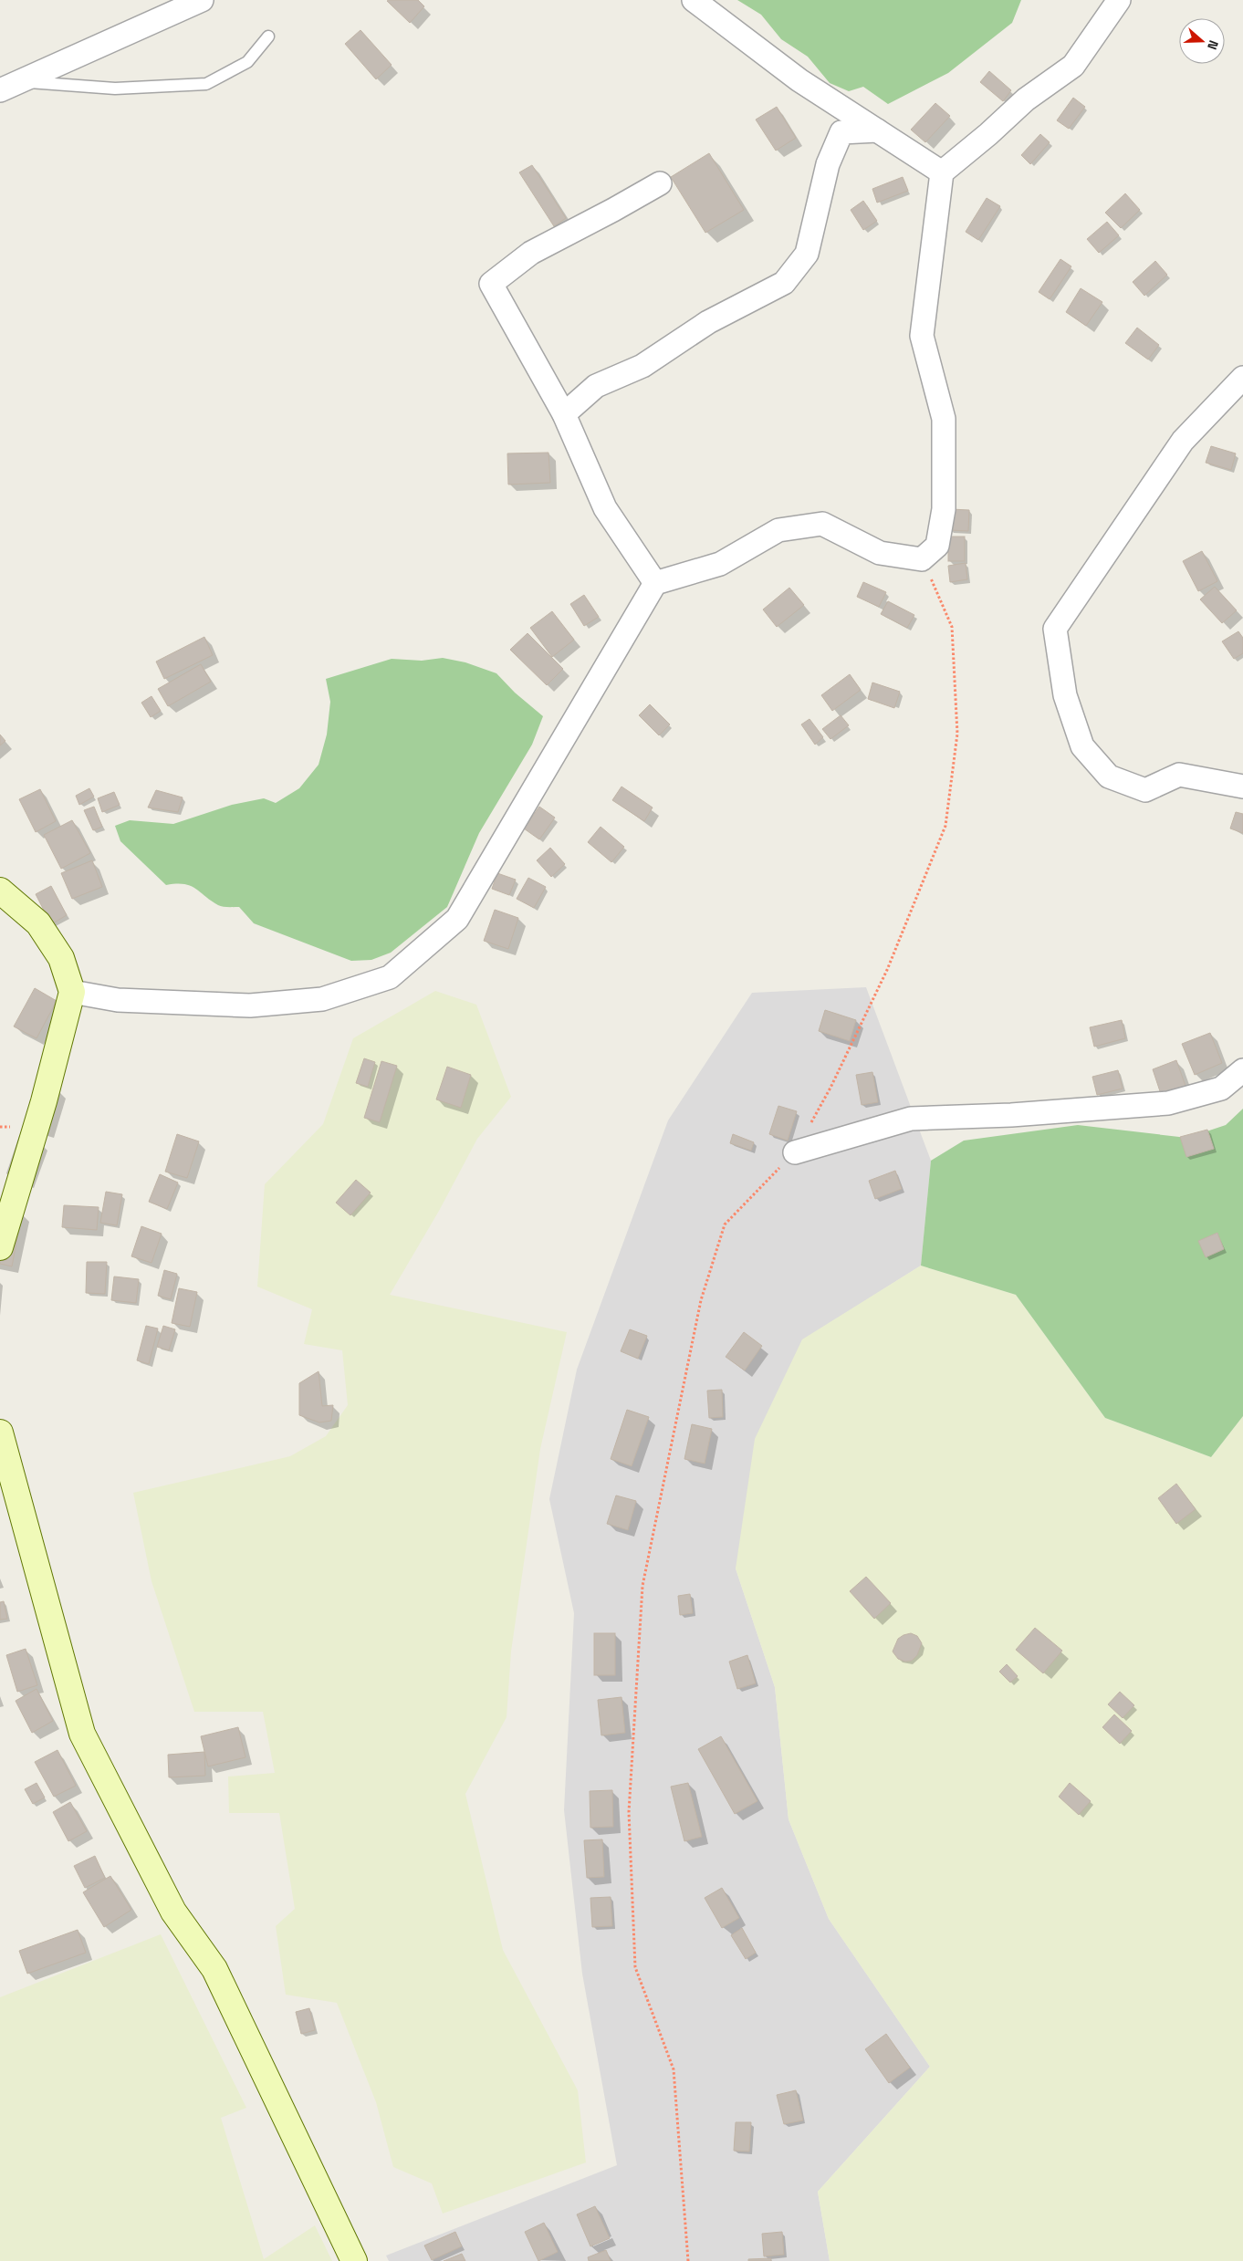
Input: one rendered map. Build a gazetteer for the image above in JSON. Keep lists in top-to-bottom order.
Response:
{
  "north": "right"
}
